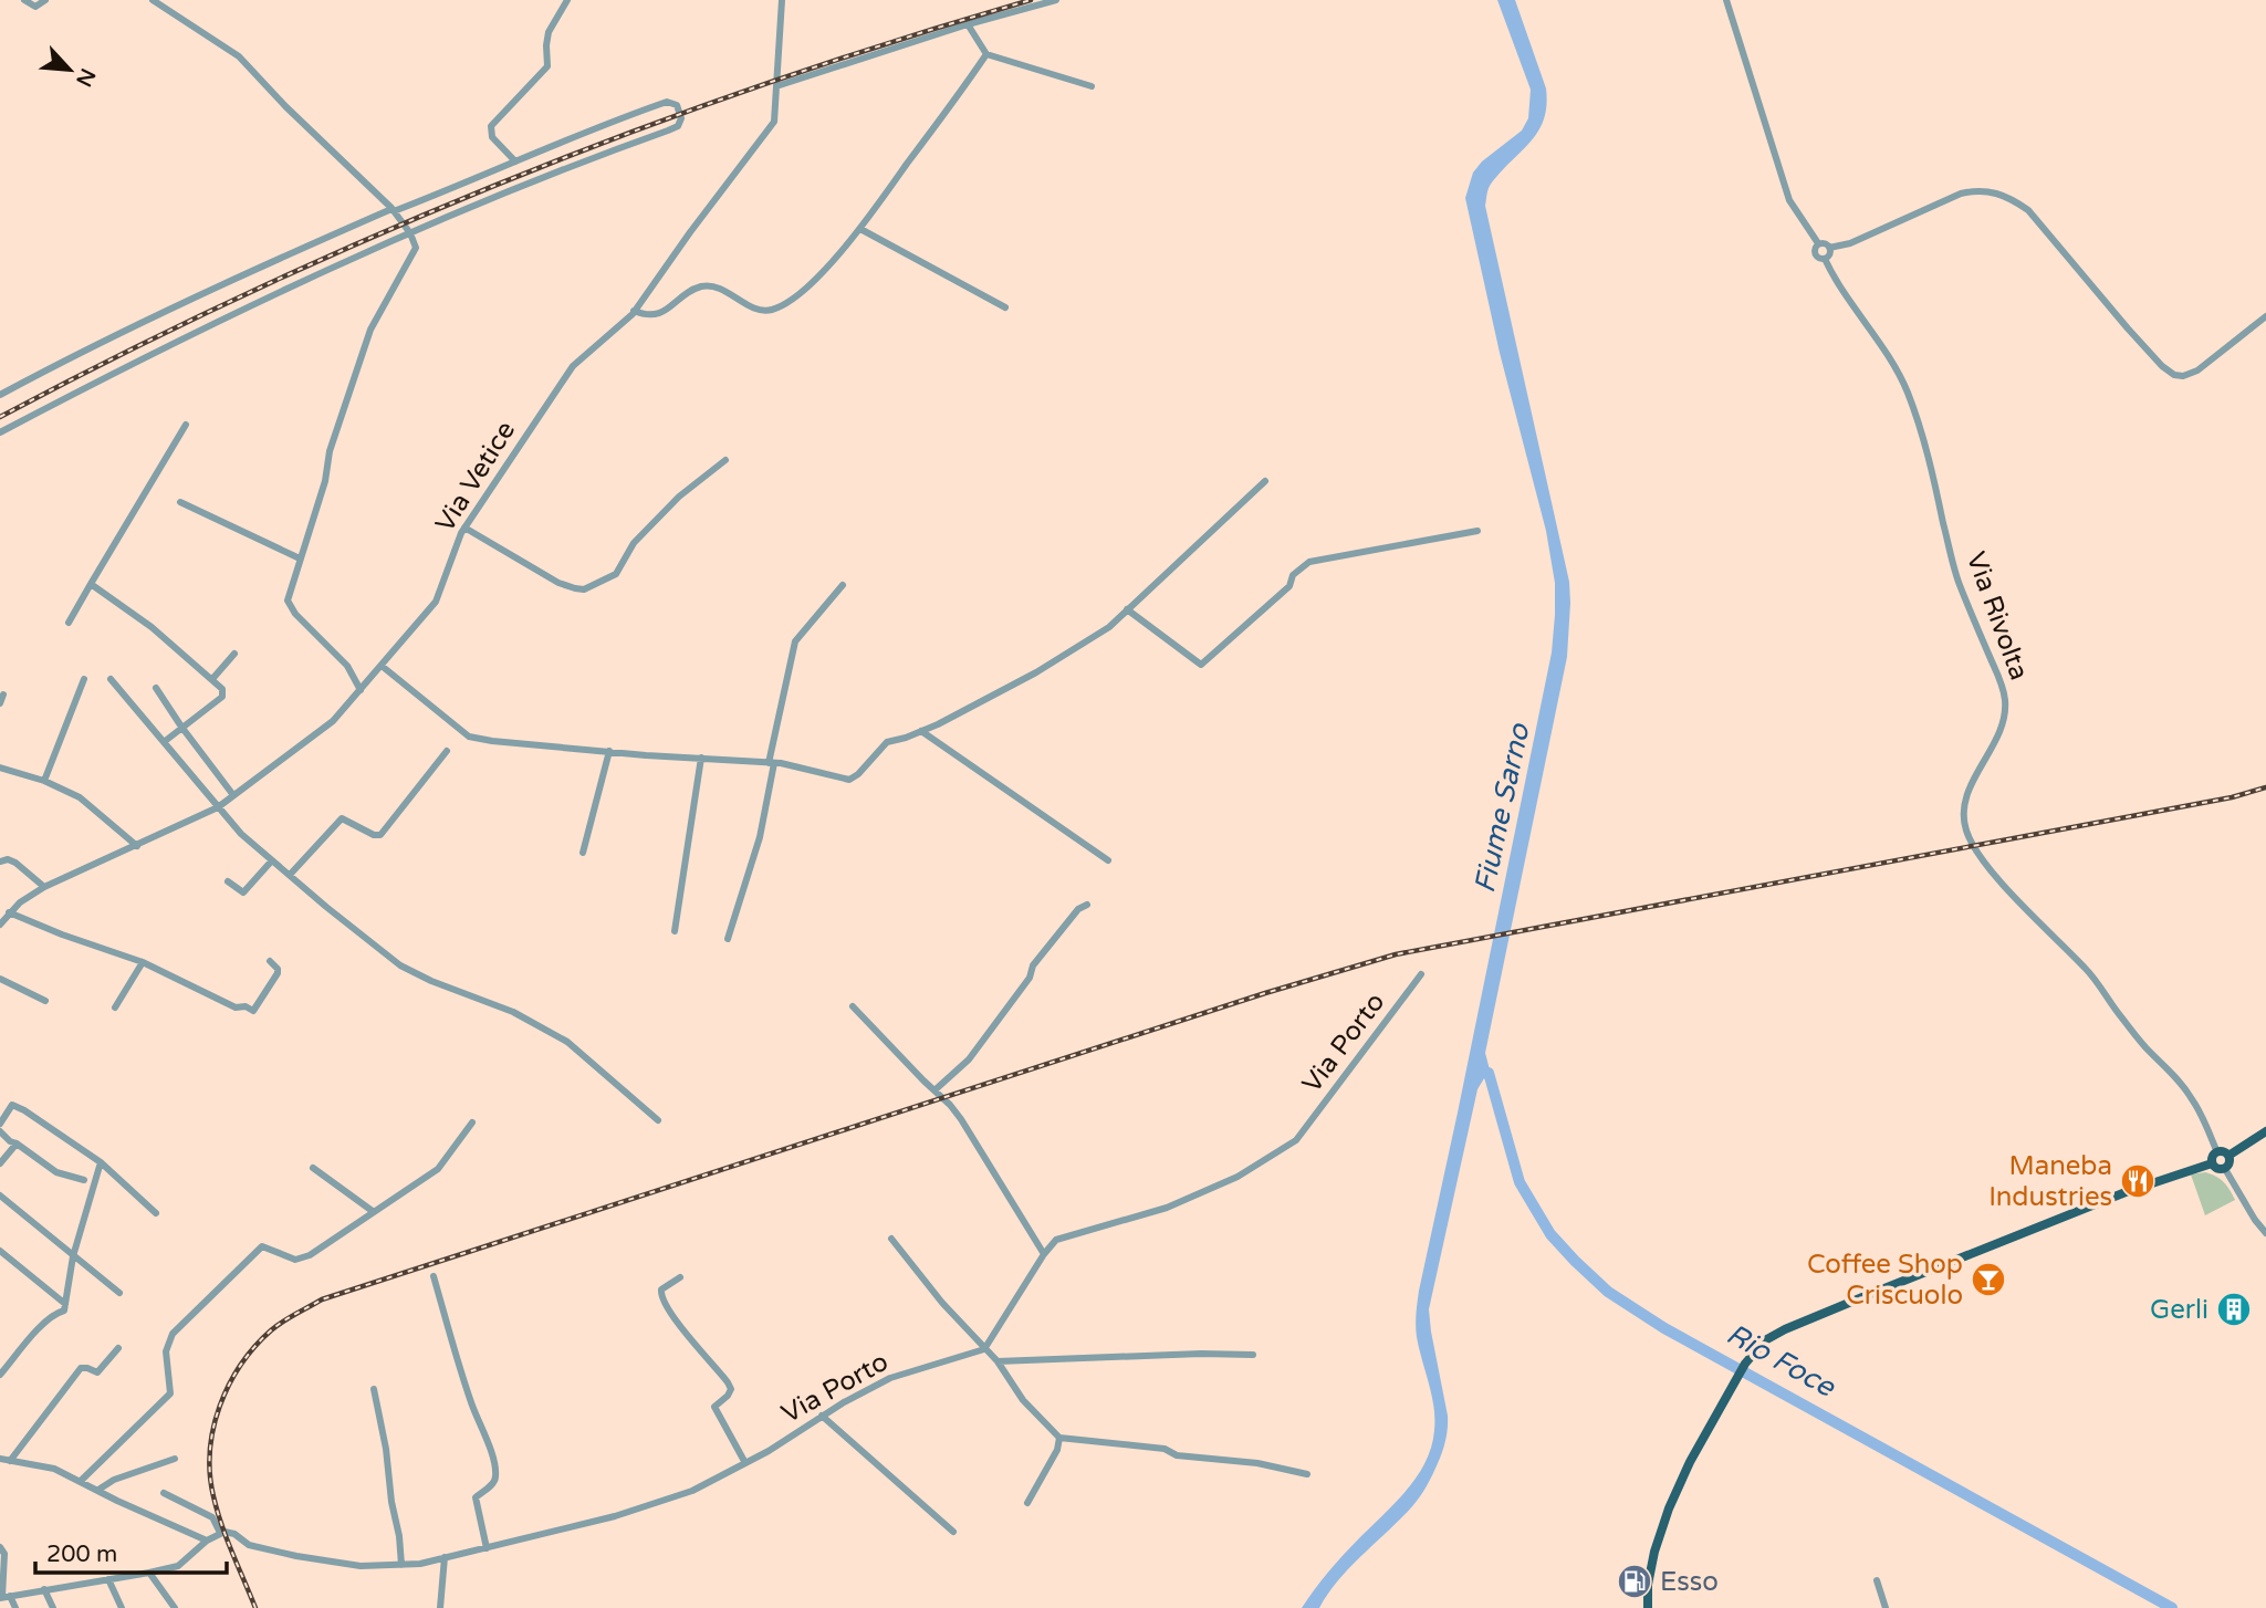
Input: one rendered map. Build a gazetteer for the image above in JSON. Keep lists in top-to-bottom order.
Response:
{
  "streets": {
    "street": ["Via Vetice", "Via Rivolta", "Via Porto"]
  },
  "water": ["Fiume Sarno", "Rio Foce"],
  "places": {
    "restaurant": ["Maneba Industries"],
    "bar": ["Coffee Shop Criscuolo"],
    "building": ["Gerli"],
    "fuel station": ["Esso"]
  },
  "scale_bar": "200 m",
  "north": "bottom right"
}
